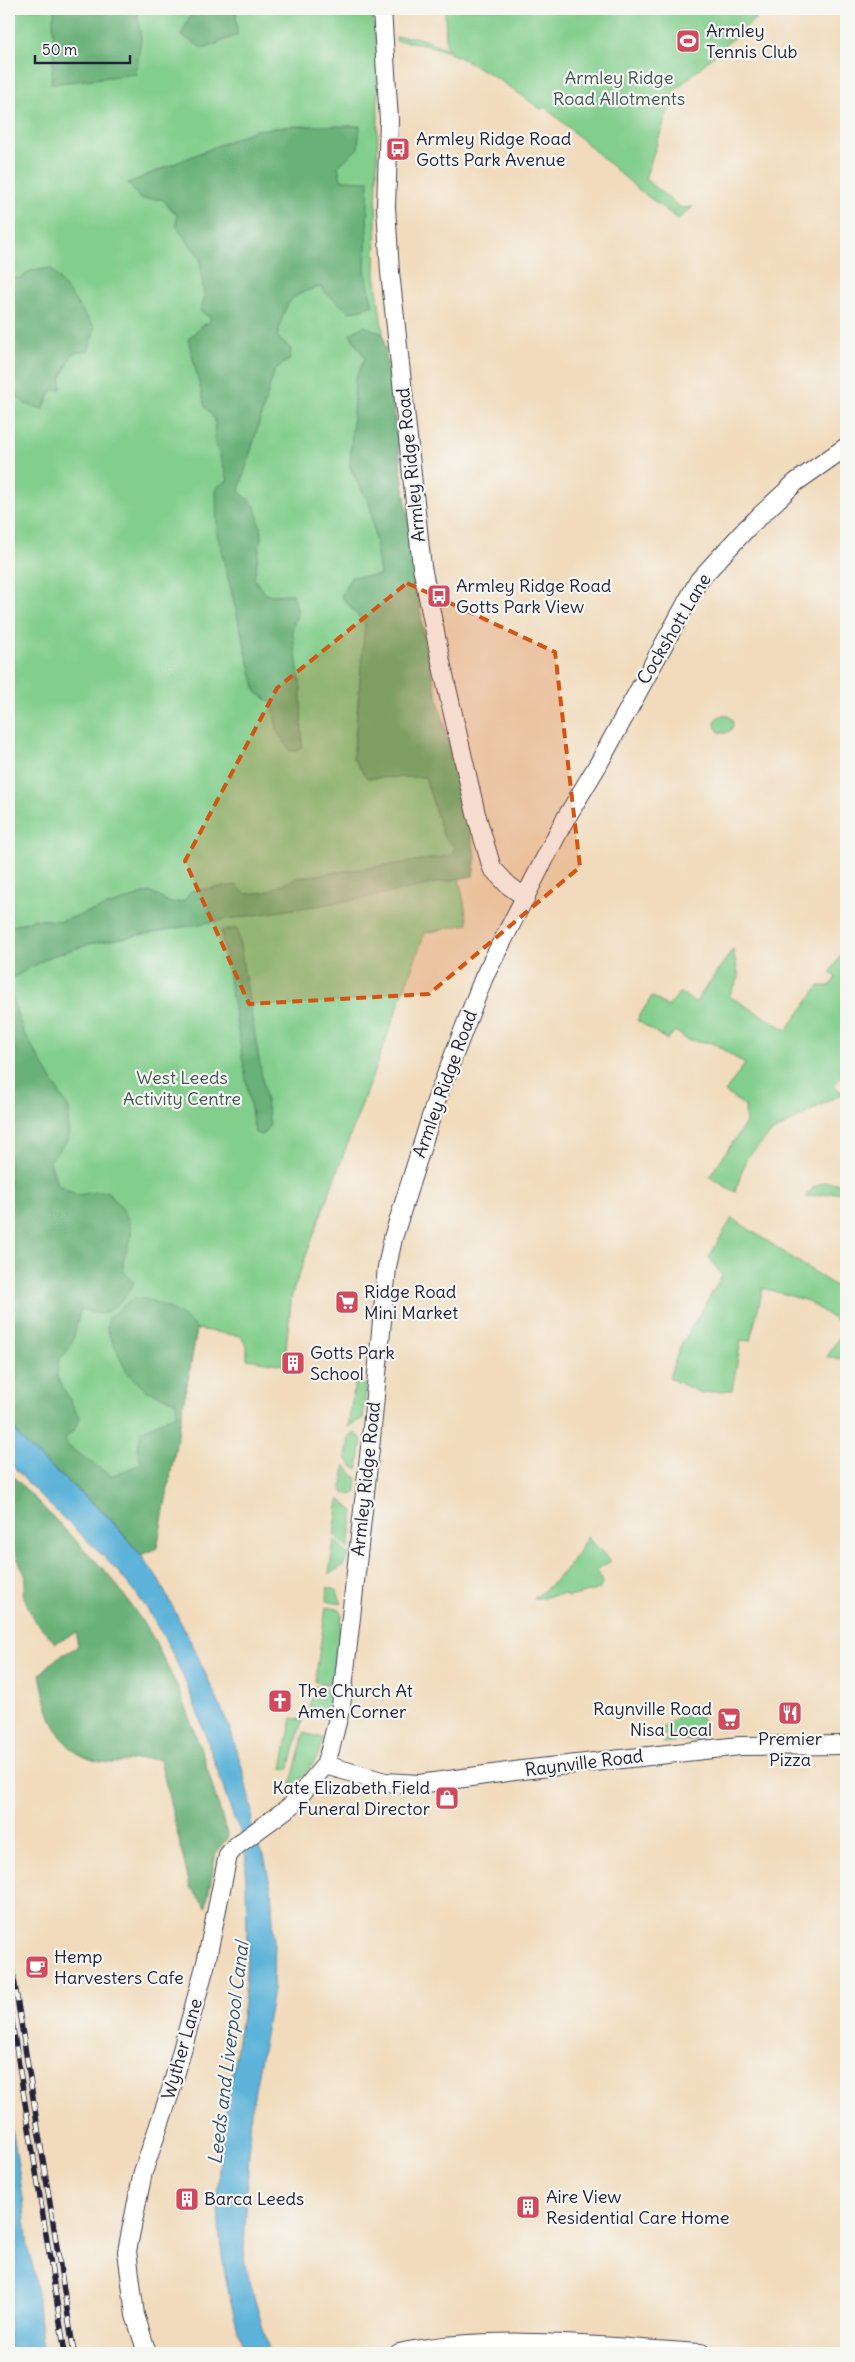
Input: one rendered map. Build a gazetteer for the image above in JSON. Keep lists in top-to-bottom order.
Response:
{
  "streets": {
    "street": [
      "Armley Ridge Road",
      "Cockshott Lane",
      "Raynville Road",
      "Wyther Lane"
    ]
  },
  "crossings": [
    ["Armley Ridge Road", "Cockshott Lane"],
    ["Armley Ridge Road", "Raynville Road"],
    ["Armley Ridge Road", "Wyther Lane"]
  ],
  "water": ["Leeds and Liverpool Canal"],
  "parks": ["Armley Ridge Road Allotments", "West Leeds Activity Centre"],
  "places": {
    "sports": ["Armley Tennis Club"],
    "bus stop": ["Armley Ridge Road Gotts Park Avenue", "Armley Ridge Road Gotts Park View"],
    "supermarket": ["Ridge Road Mini Market", "Raynville Road Nisa Local"],
    "building": ["Gotts Park School", "Barca Leeds", "Aire View Residential Care Home"],
    "church": ["The Church At Amen Corner"],
    "restaurant": ["Premier Pizza"],
    "shop": ["Kate Elizabeth Field Funeral Director"],
    "cafe": ["Hemp Harvesters Cafe"]
  },
  "scale_bar": "50 m"
}
